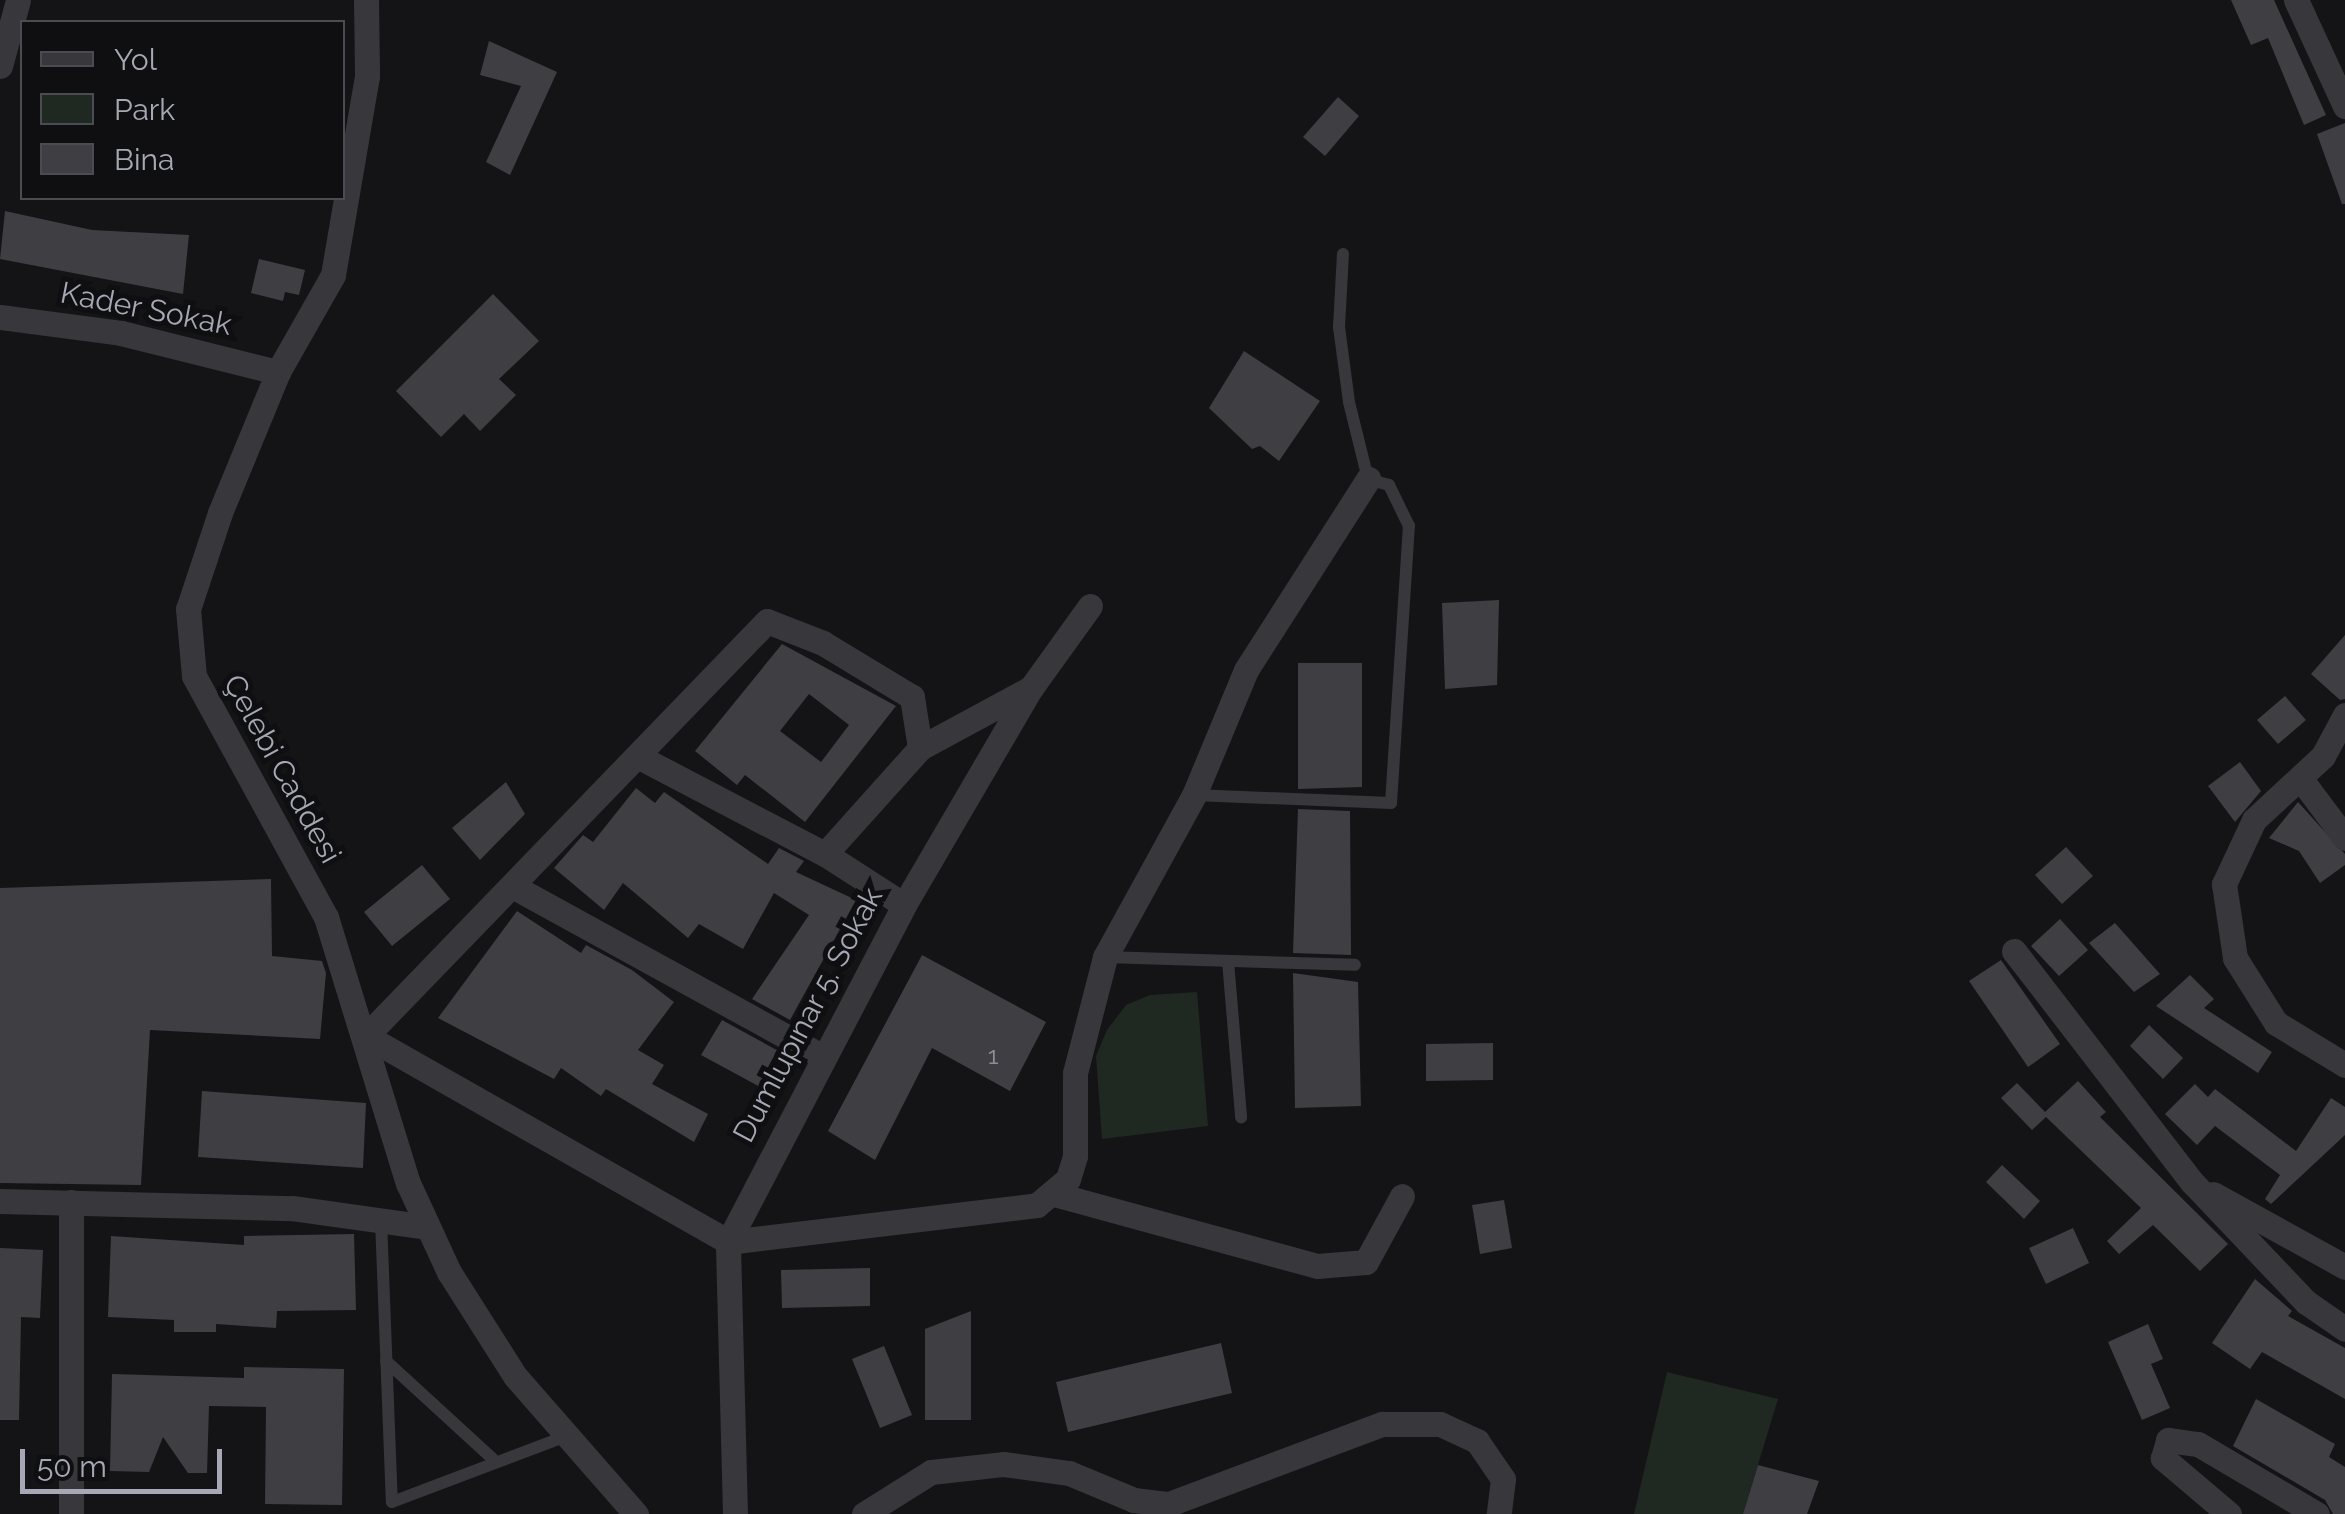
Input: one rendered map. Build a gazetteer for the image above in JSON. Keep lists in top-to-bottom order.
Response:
{
  "streets": {
    "street": ["Kader Sokak", "Çelebi Caddesi", "Dumlupınar 5. Sokak"]
  },
  "crossings": [
    ["Kader Sokak", "Çelebi Caddesi"]
  ],
  "house_numbers": ["1"],
  "legend": ["Yol", "Park", "Bina"],
  "scale_bar": "50 m"
}
